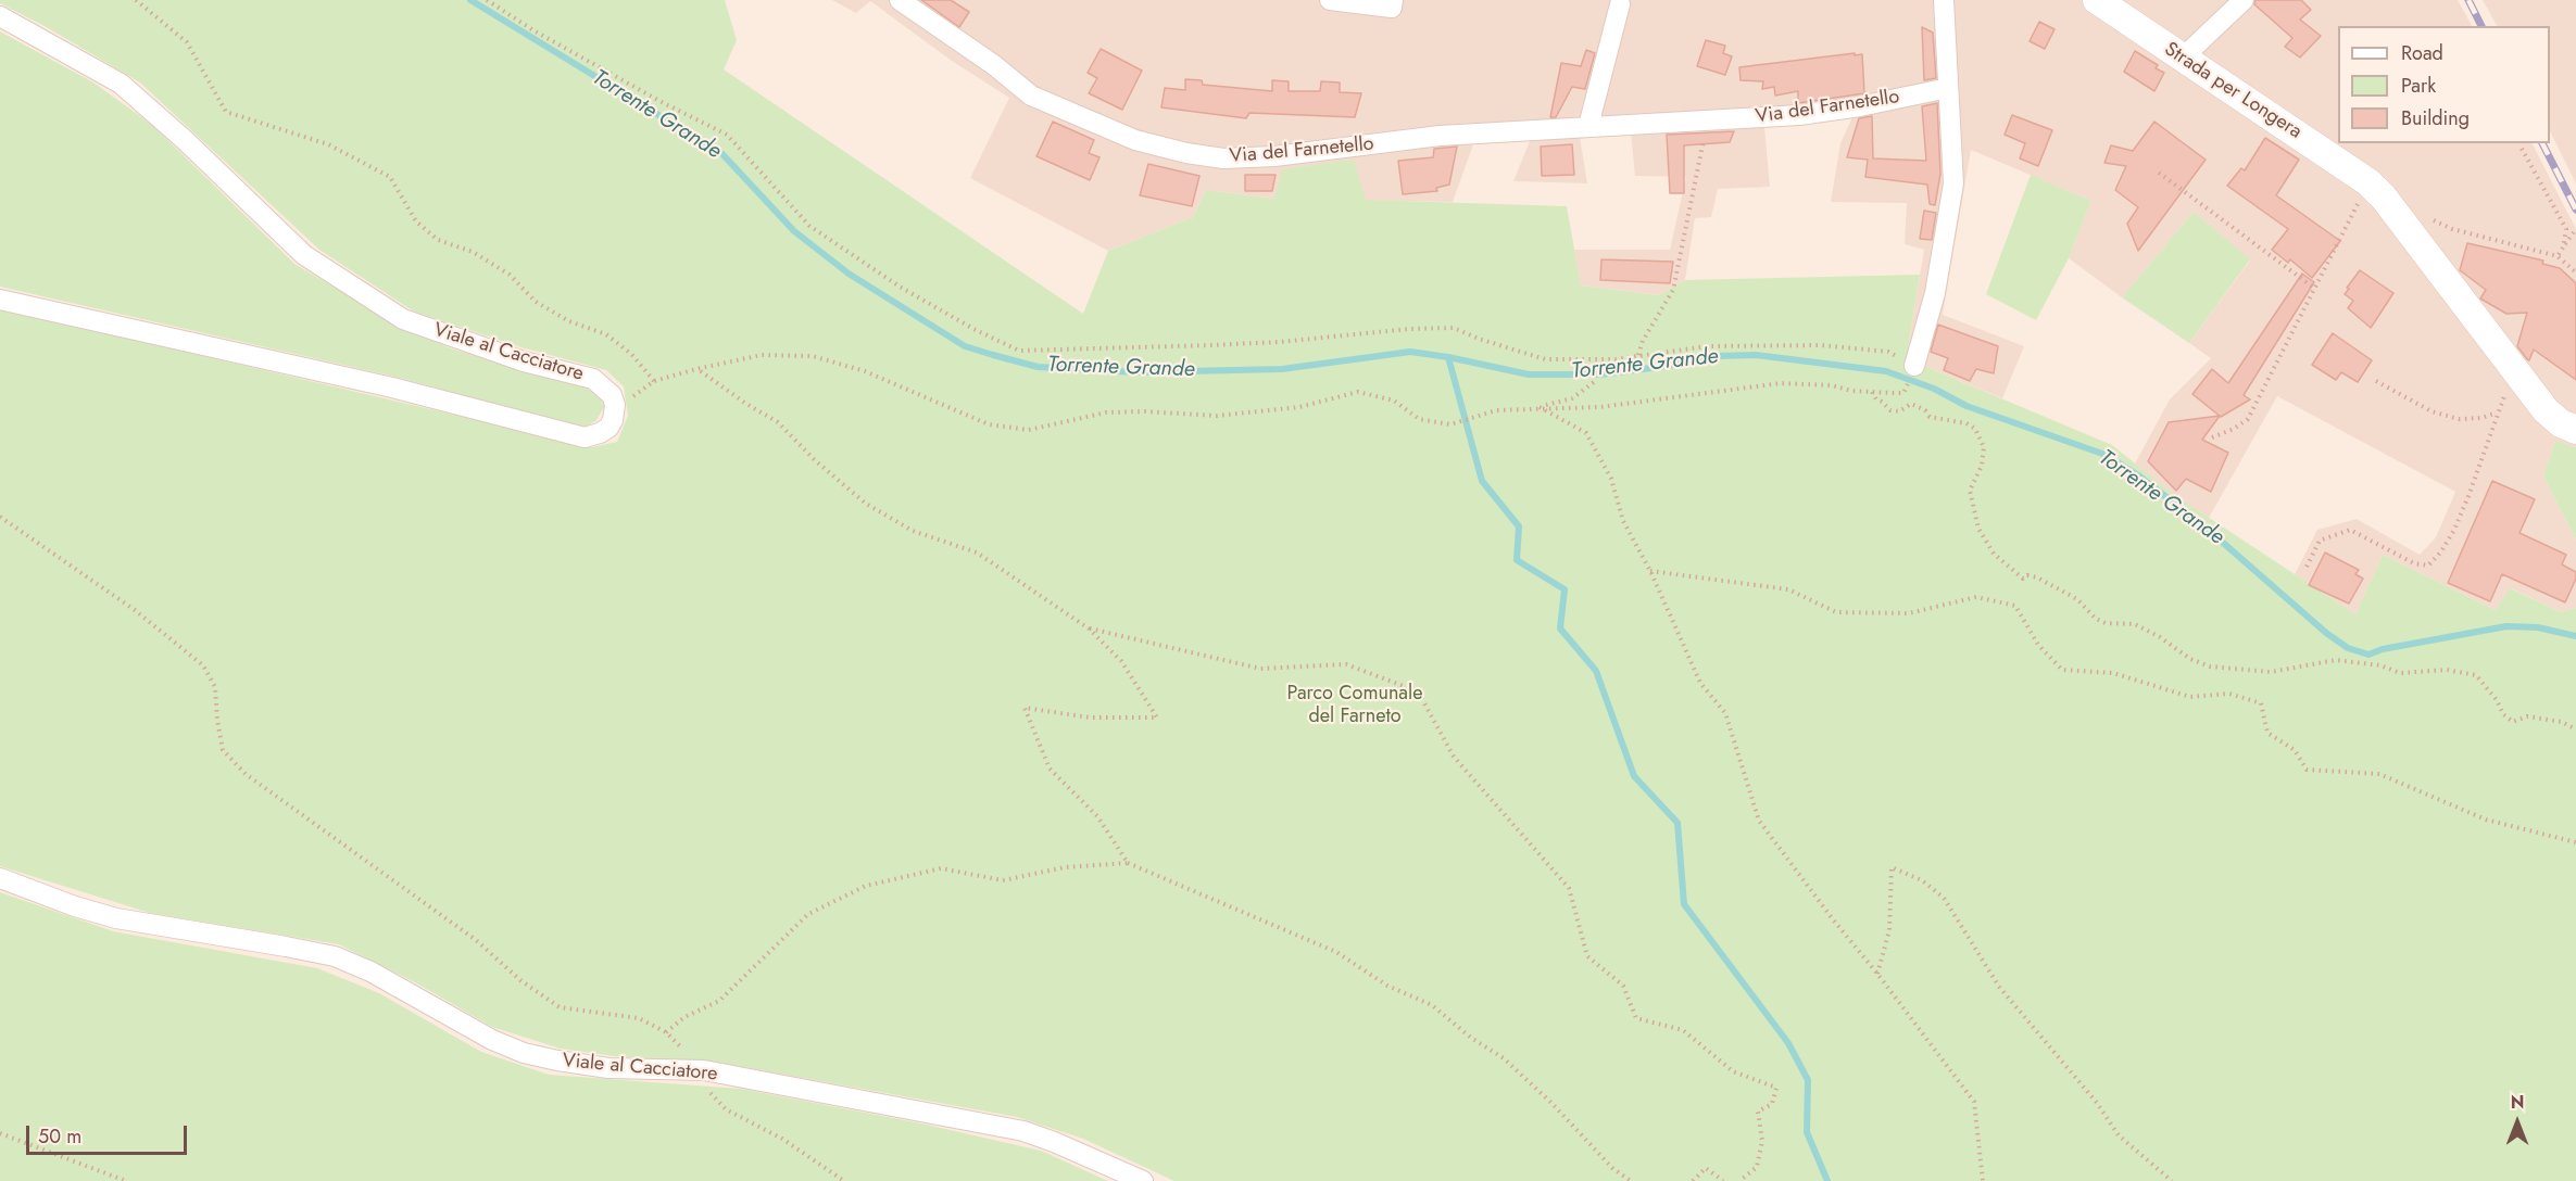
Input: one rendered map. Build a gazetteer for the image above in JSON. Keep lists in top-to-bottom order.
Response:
{
  "streets": {
    "street": ["Strada per Longera", "Via del Farnetello", "Viale al Cacciatore"]
  },
  "water": ["Torrente Grande"],
  "parks": ["Parco Comunale del Farneto"],
  "legend": ["Road", "Park", "Building"],
  "scale_bar": "50 m",
  "north": "top"
}
